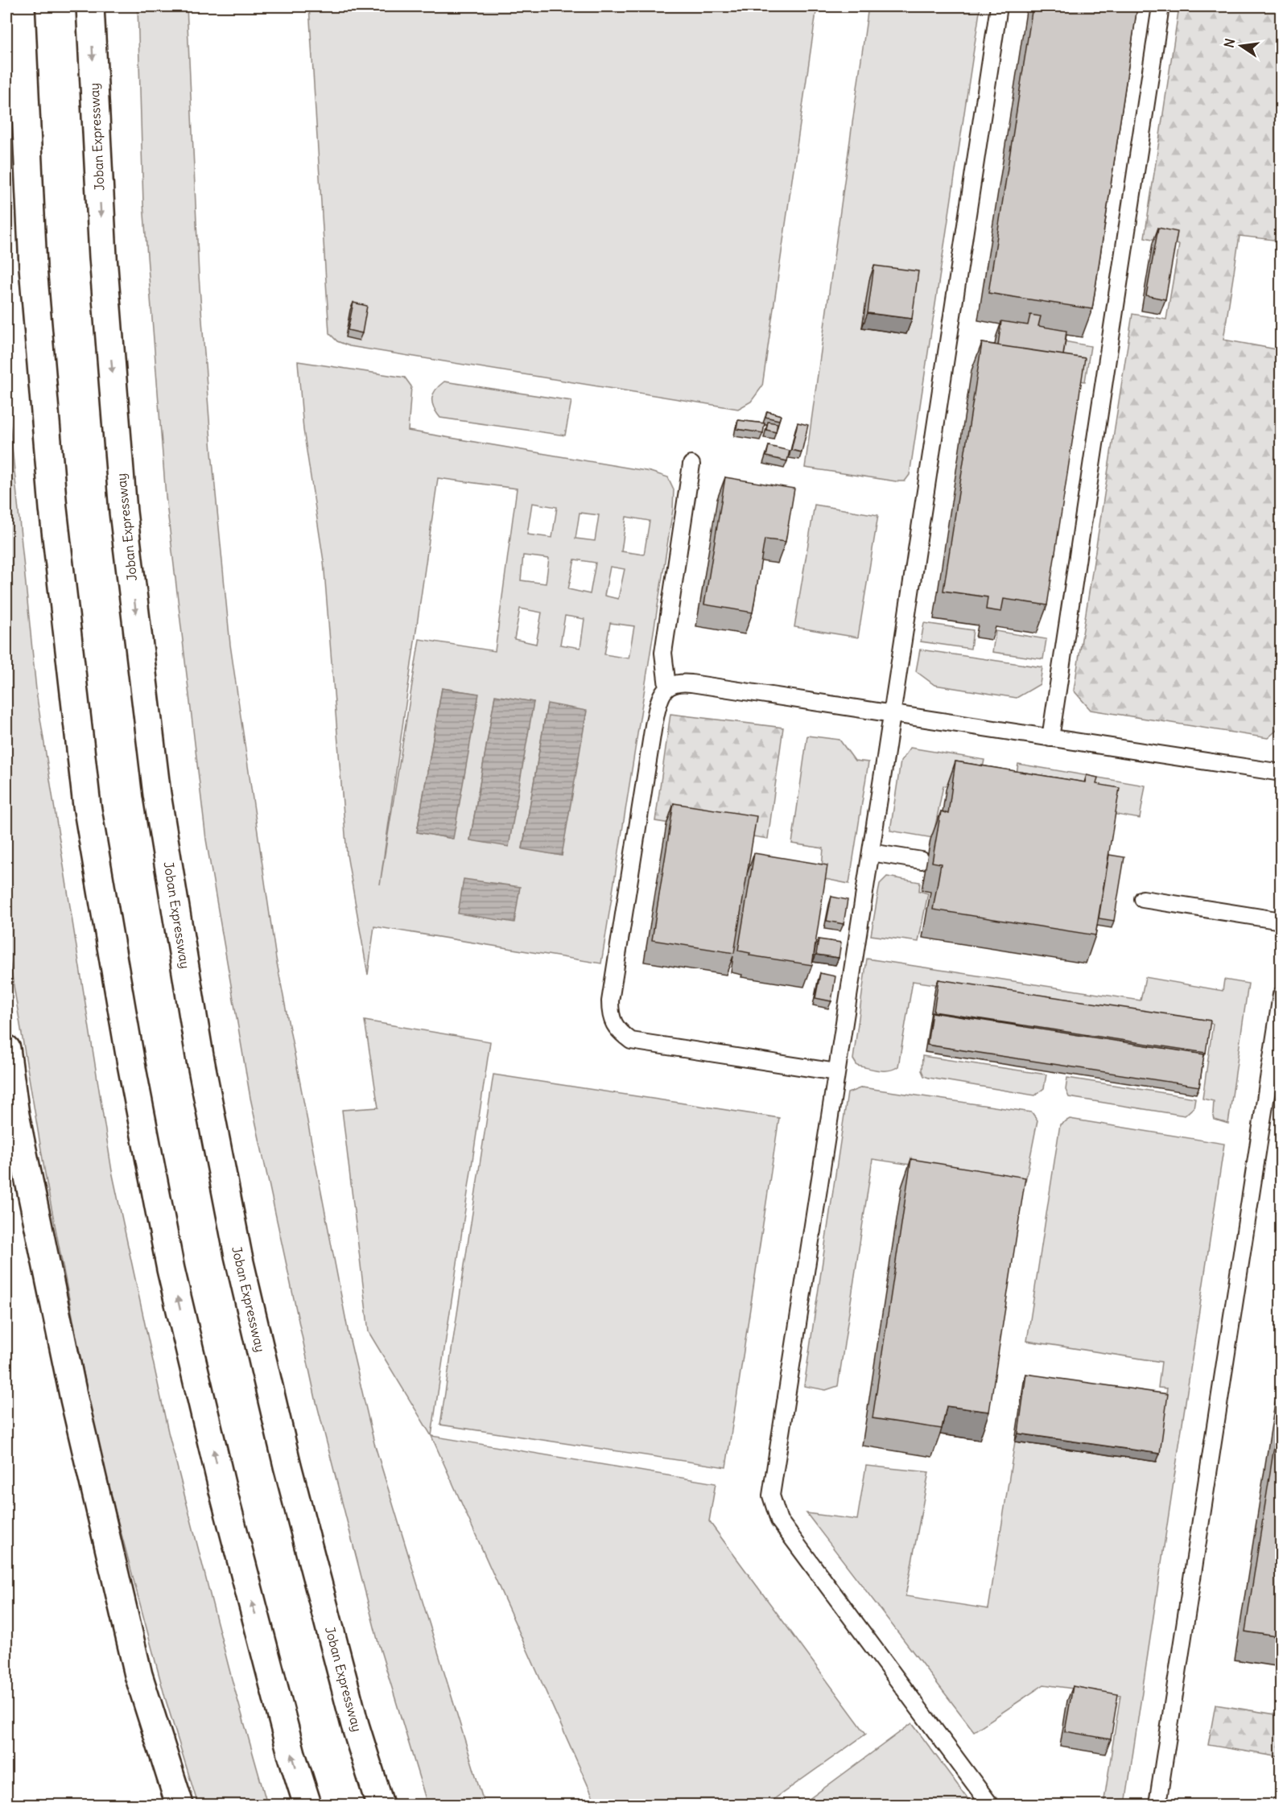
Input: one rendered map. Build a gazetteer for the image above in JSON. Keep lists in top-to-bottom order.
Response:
{
  "streets": {
    "main road": ["Joban Expressway"]
  },
  "north": "left"
}
